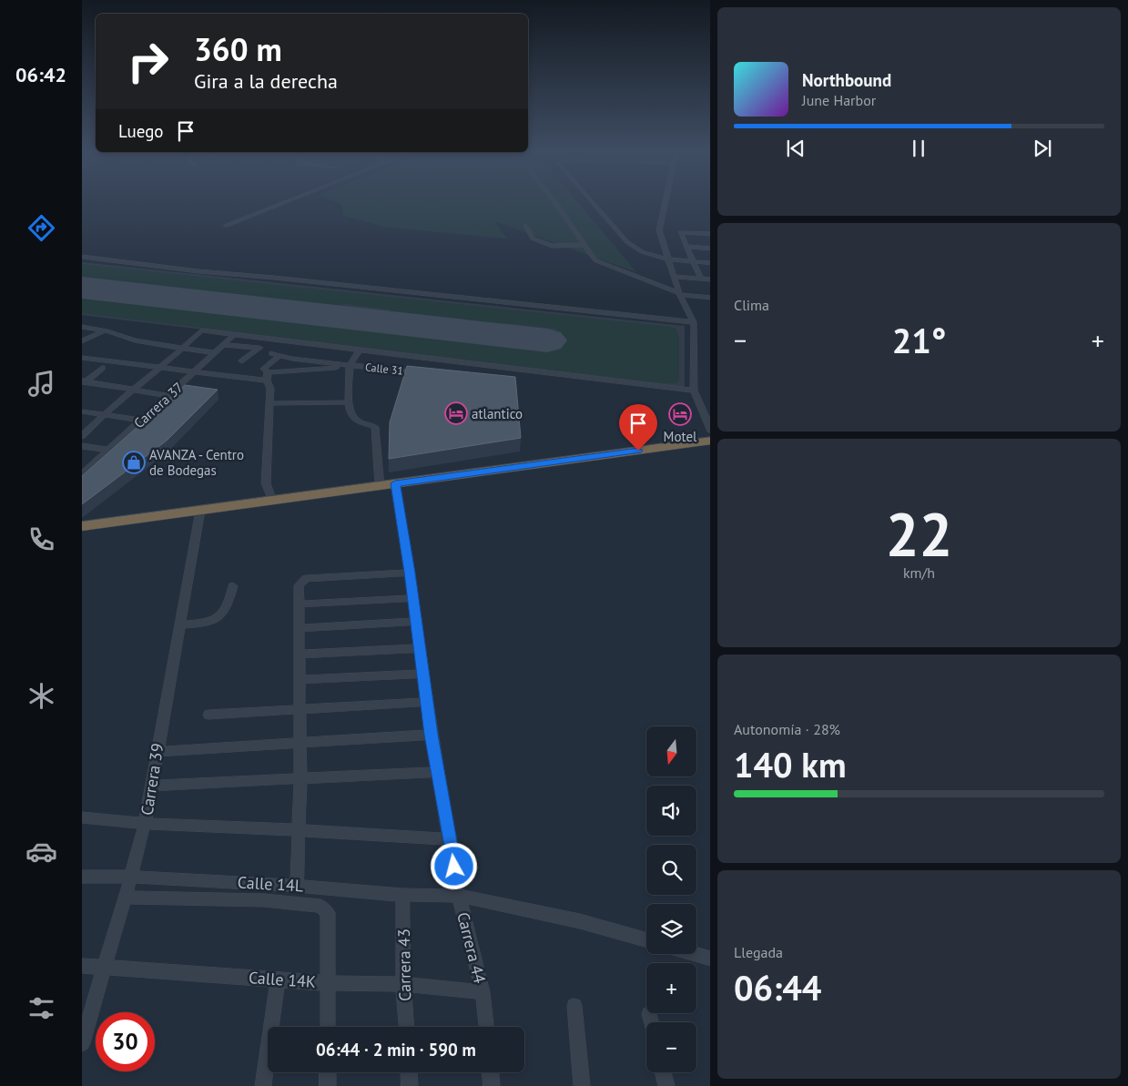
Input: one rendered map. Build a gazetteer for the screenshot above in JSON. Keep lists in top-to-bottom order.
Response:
{
  "streets": {
    "street": [
      "Calle 31",
      "Carrera 37",
      "Carrera 39",
      "Calle 14L",
      "Carrera 44",
      "Carrera 43",
      "Calle 14K"
    ]
  },
  "crossings": [
    ["Carrera 39", "Calle 14L"],
    ["Carrera 39", "Calle 14K"],
    ["Calle 14L", "Carrera 44"],
    ["Calle 14L", "Carrera 43"],
    ["Carrera 44", "Calle 14K"],
    ["Carrera 43", "Calle 14K"]
  ],
  "places": {
    "hotel": ["atlantico", "Motel"],
    "shop": ["AVANZA - Centro de Bodegas"]
  },
  "north": "bottom",
  "page": {
    "tabs": "06:42",
    "turn": ["360 m", "Gira a la derecha"],
    "song": ["Northbound", "June Harbor"],
    "then": "Luego",
    "tile": [
      "Clima",
      ["22", "km/h"],
      ["Autonomía · 28%", "140 km"],
      ["Llegada", "06:44"]
    ],
    "heat": ["−", "21°", "+"],
    "map_buttons": ["+", "−"],
    "limit": "30",
    "trip": "06:44 · 2 min · 590 m"
  }
}
